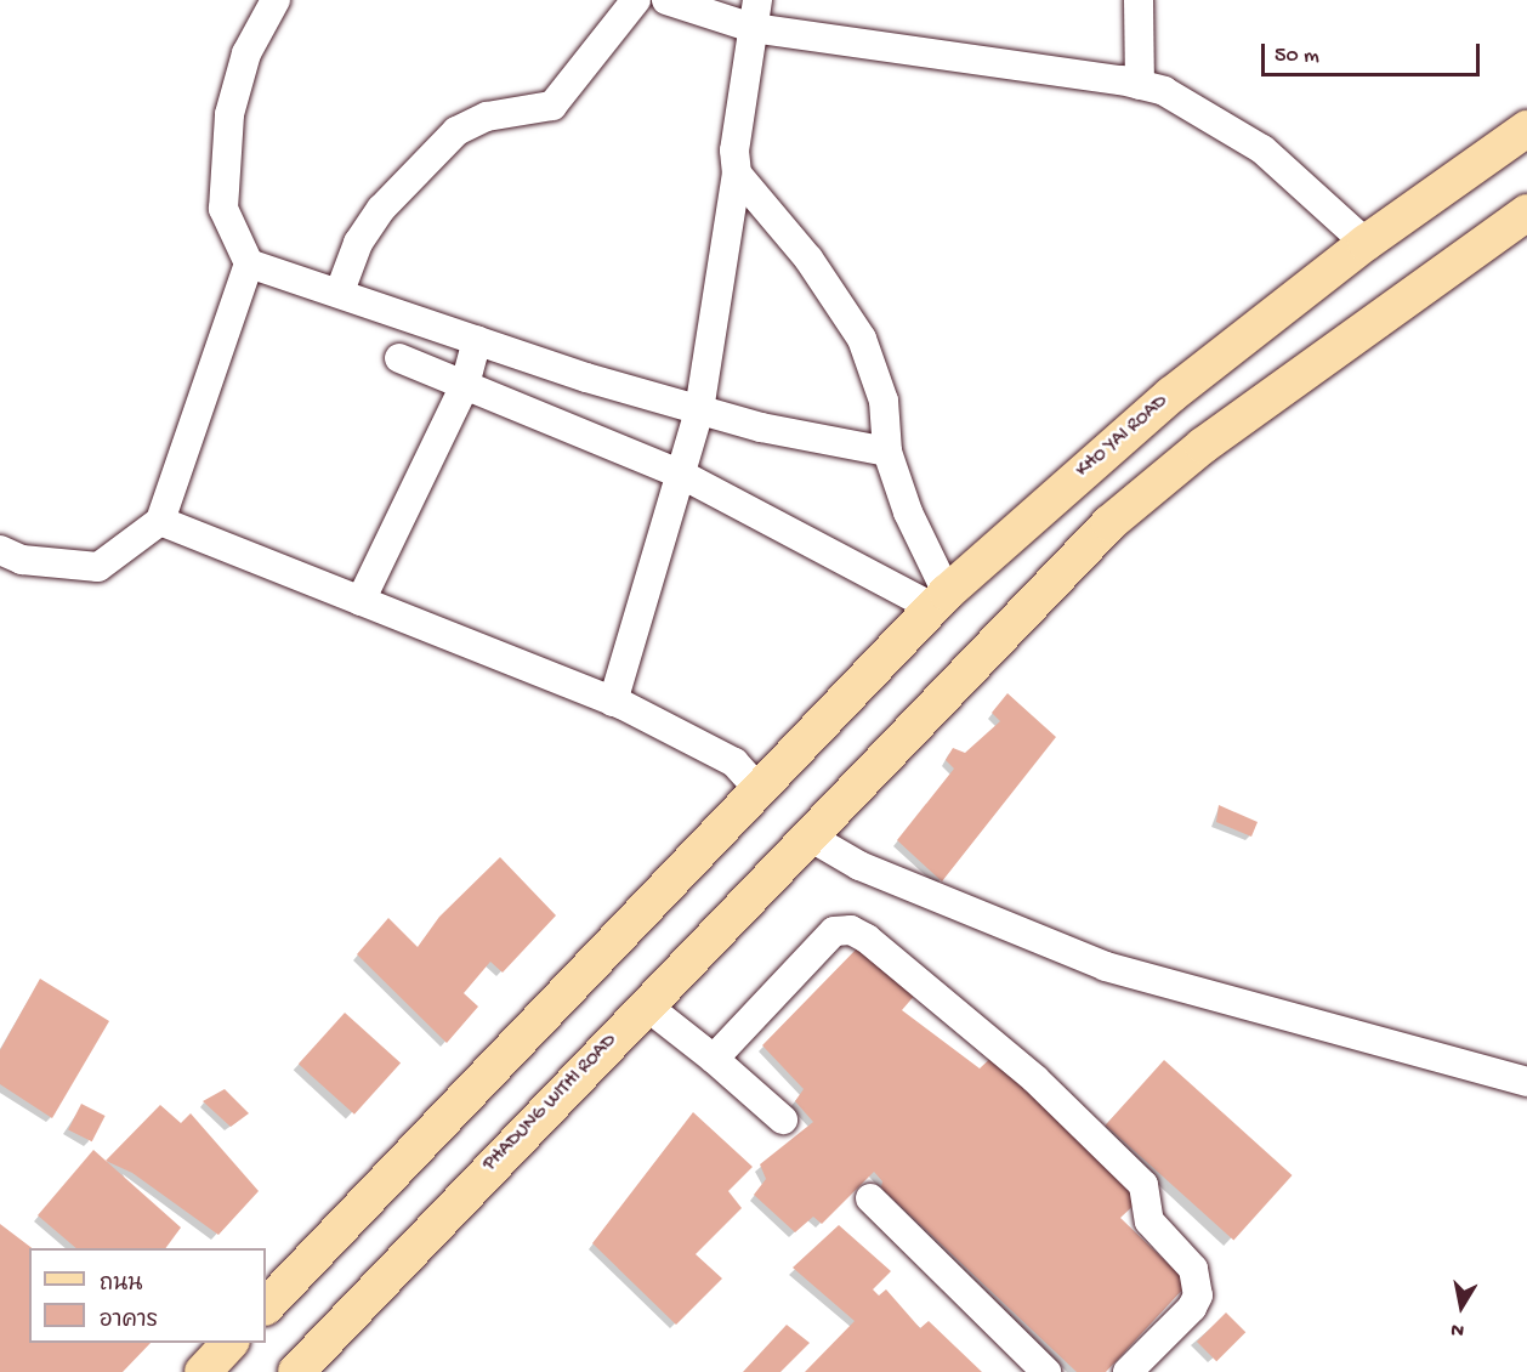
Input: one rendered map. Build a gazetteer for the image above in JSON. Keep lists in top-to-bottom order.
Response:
{
  "streets": {
    "main road": ["KHO YAI ROAD", "PHADUNG WITHI ROAD"]
  },
  "legend": ["ถนน", "อาคาร"],
  "scale_bar": "50 m",
  "north": "bottom"
}
